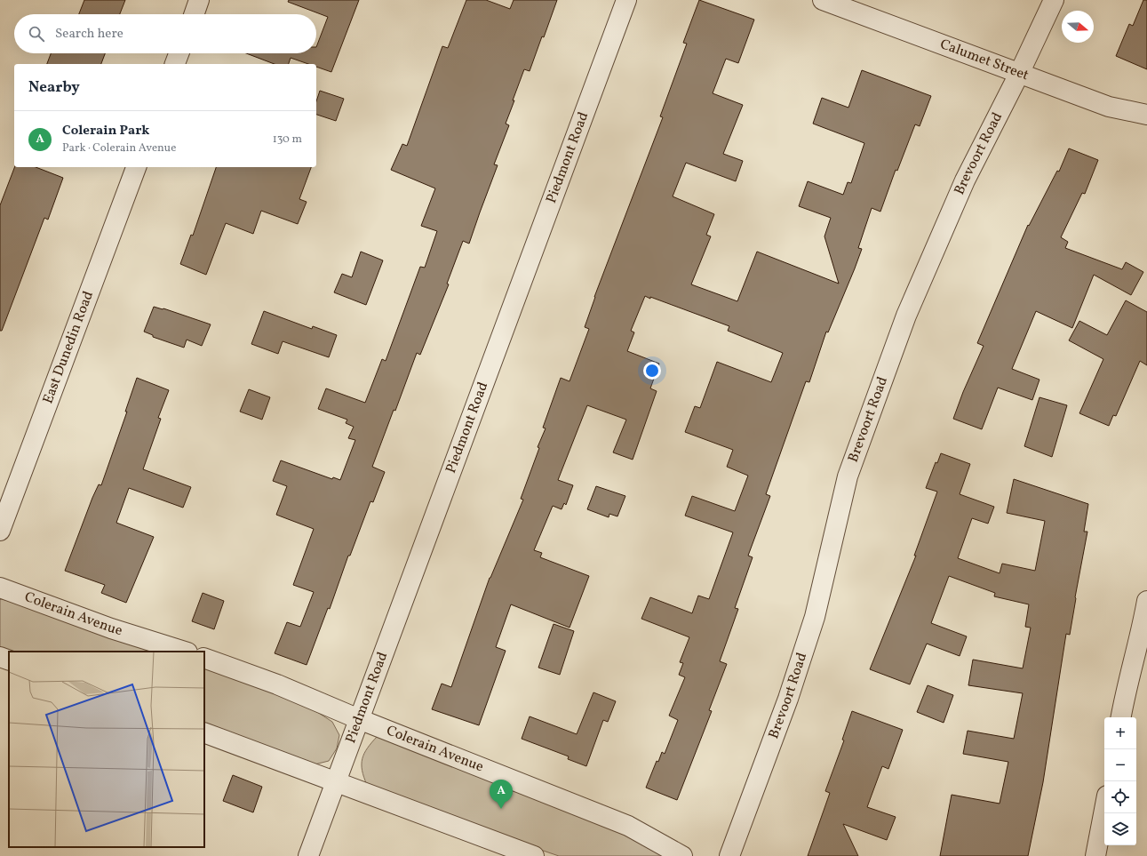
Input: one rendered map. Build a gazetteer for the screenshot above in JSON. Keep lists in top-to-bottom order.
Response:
{
  "streets": {
    "street": [
      "Calumet Street",
      "Brevoort Road",
      "Piedmont Road",
      "East Dunedin Road",
      "Colerain Avenue"
    ]
  },
  "crossings": [
    ["Calumet Street", "Brevoort Road"],
    ["Piedmont Road", "Colerain Avenue"]
  ],
  "north": "right",
  "page": {
    "search": "Search here",
    "heading": "Nearby",
    "list": [
      {
        "mark": "A",
        "name": "Colerain Park",
        "note": "Park · Colerain Avenue",
        "value": "130 m"
      }
    ],
    "map_buttons": ["+", "−"],
    "pins": "A"
  }
}
